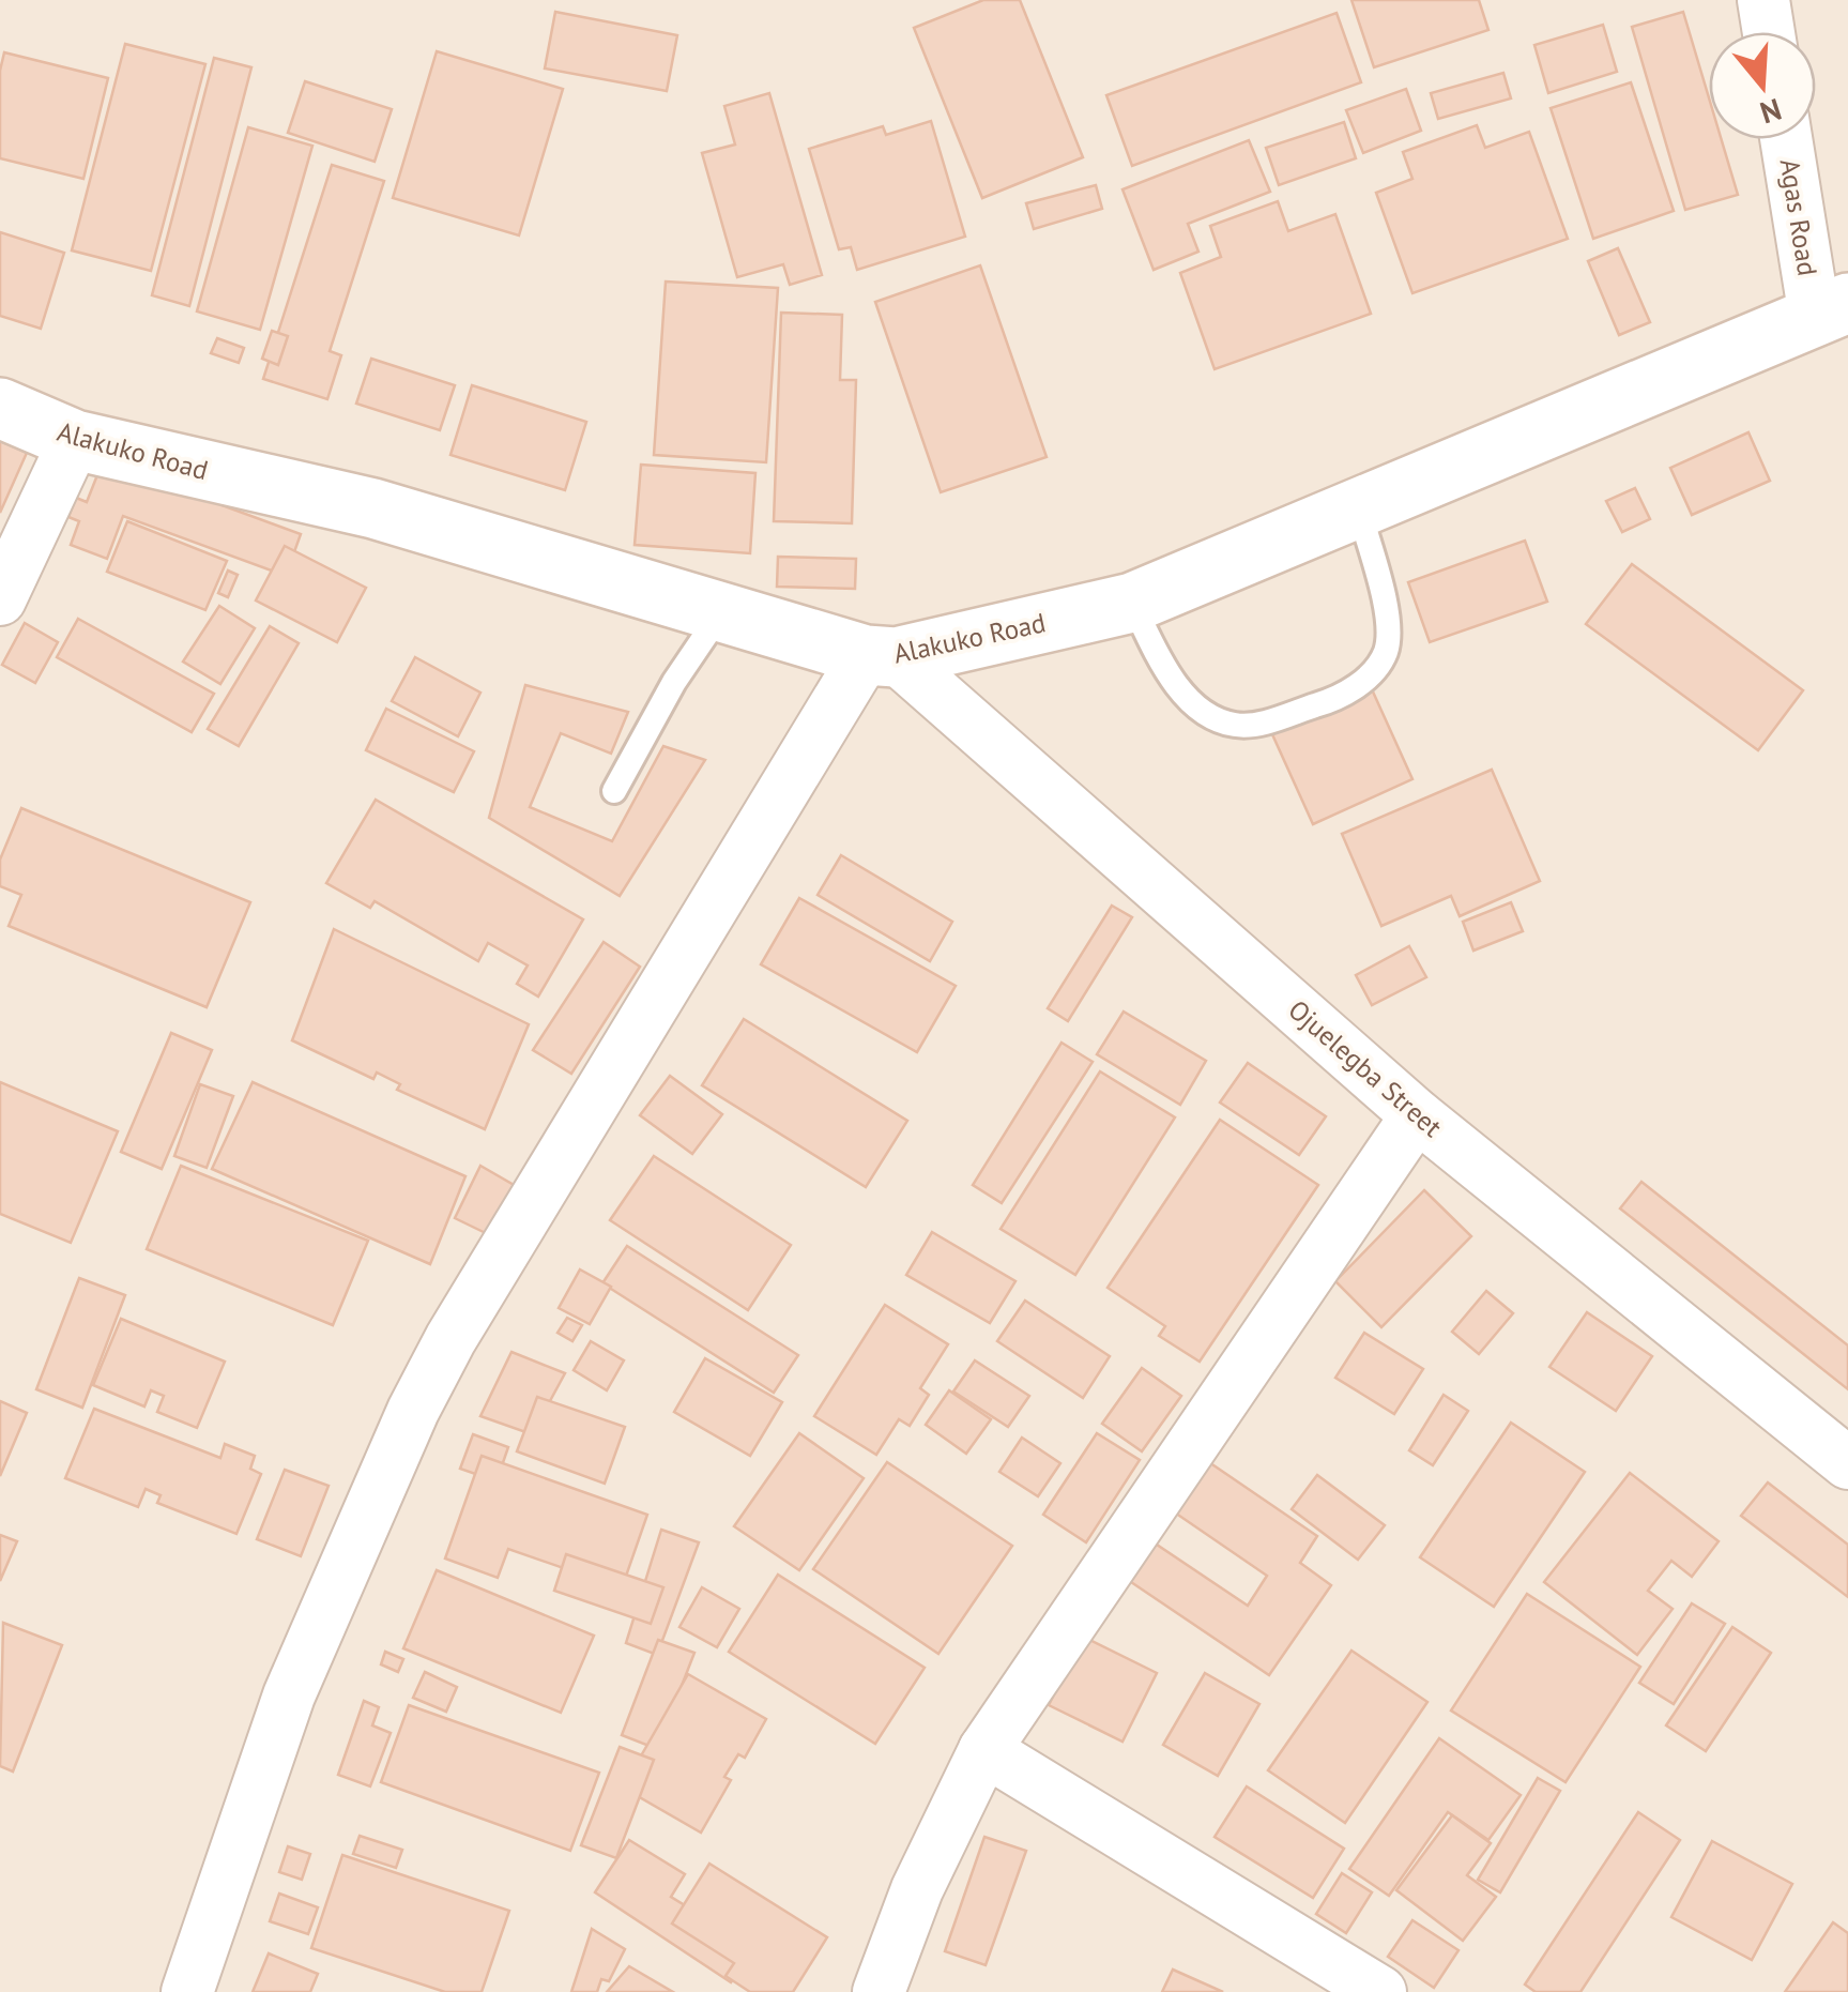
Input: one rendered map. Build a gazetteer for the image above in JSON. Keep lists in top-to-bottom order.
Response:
{
  "streets": {
    "main road": ["Alakuko Road"],
    "street": ["Agas Road", "Ojuelegba Street"]
  },
  "crossings": [
    ["Agas Road", "Alakuko Road"],
    ["Alakuko Road", "Ojuelegba Street"]
  ],
  "north": "bottom"
}
